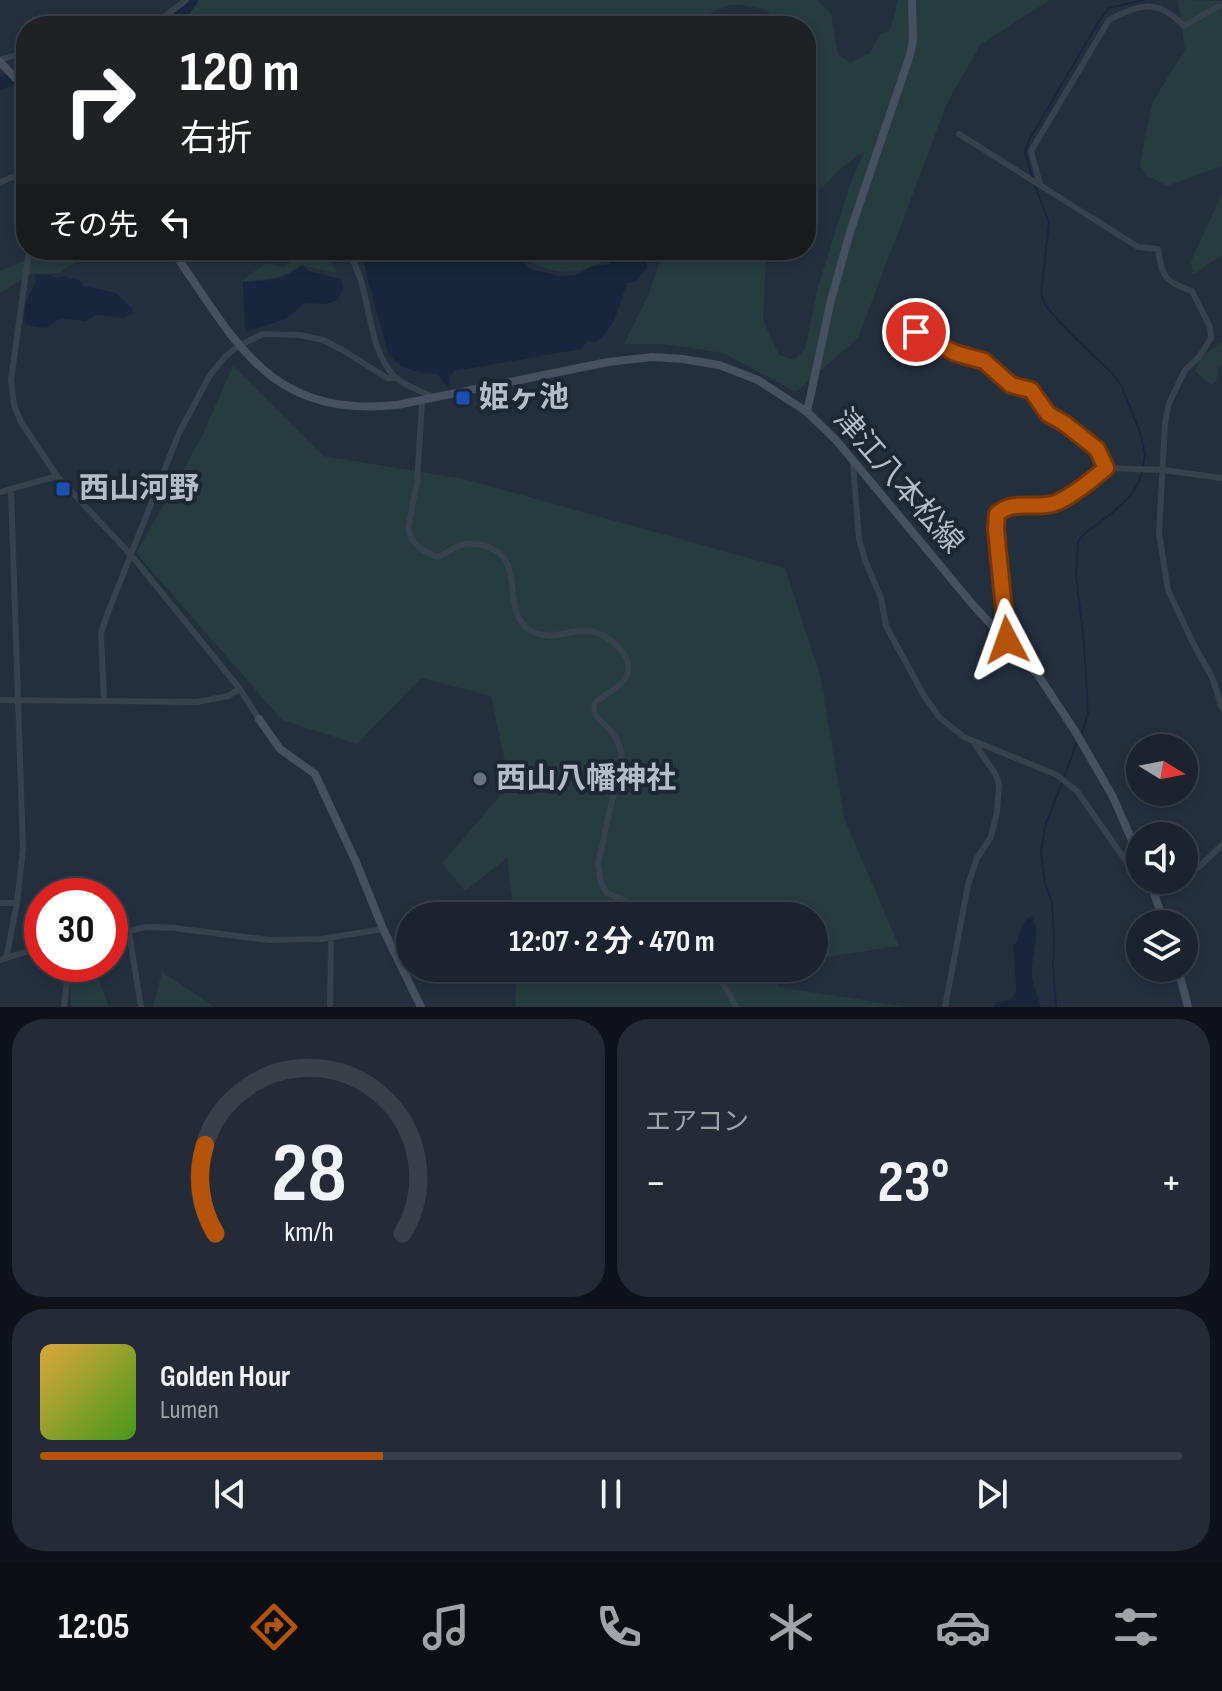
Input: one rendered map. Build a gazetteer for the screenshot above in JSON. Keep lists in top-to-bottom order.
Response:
{
  "streets": {
    "main road": ["津江八本松線"]
  },
  "places": {
    "transit": ["姫ヶ池", "西山河野"],
    "other": ["西山八幡神社"]
  },
  "north": "right",
  "page": {
    "turn": ["120 m", "右折"],
    "then": "その先",
    "limit": "30",
    "trip": "12:07 · 2 分 · 470 m",
    "tile": "エアコン",
    "heat": ["−", "23°", "+"],
    "song": ["Golden Hour", "Lumen"],
    "tabs": "12:05",
    "gauge": ["28", "km/h"]
  }
}
